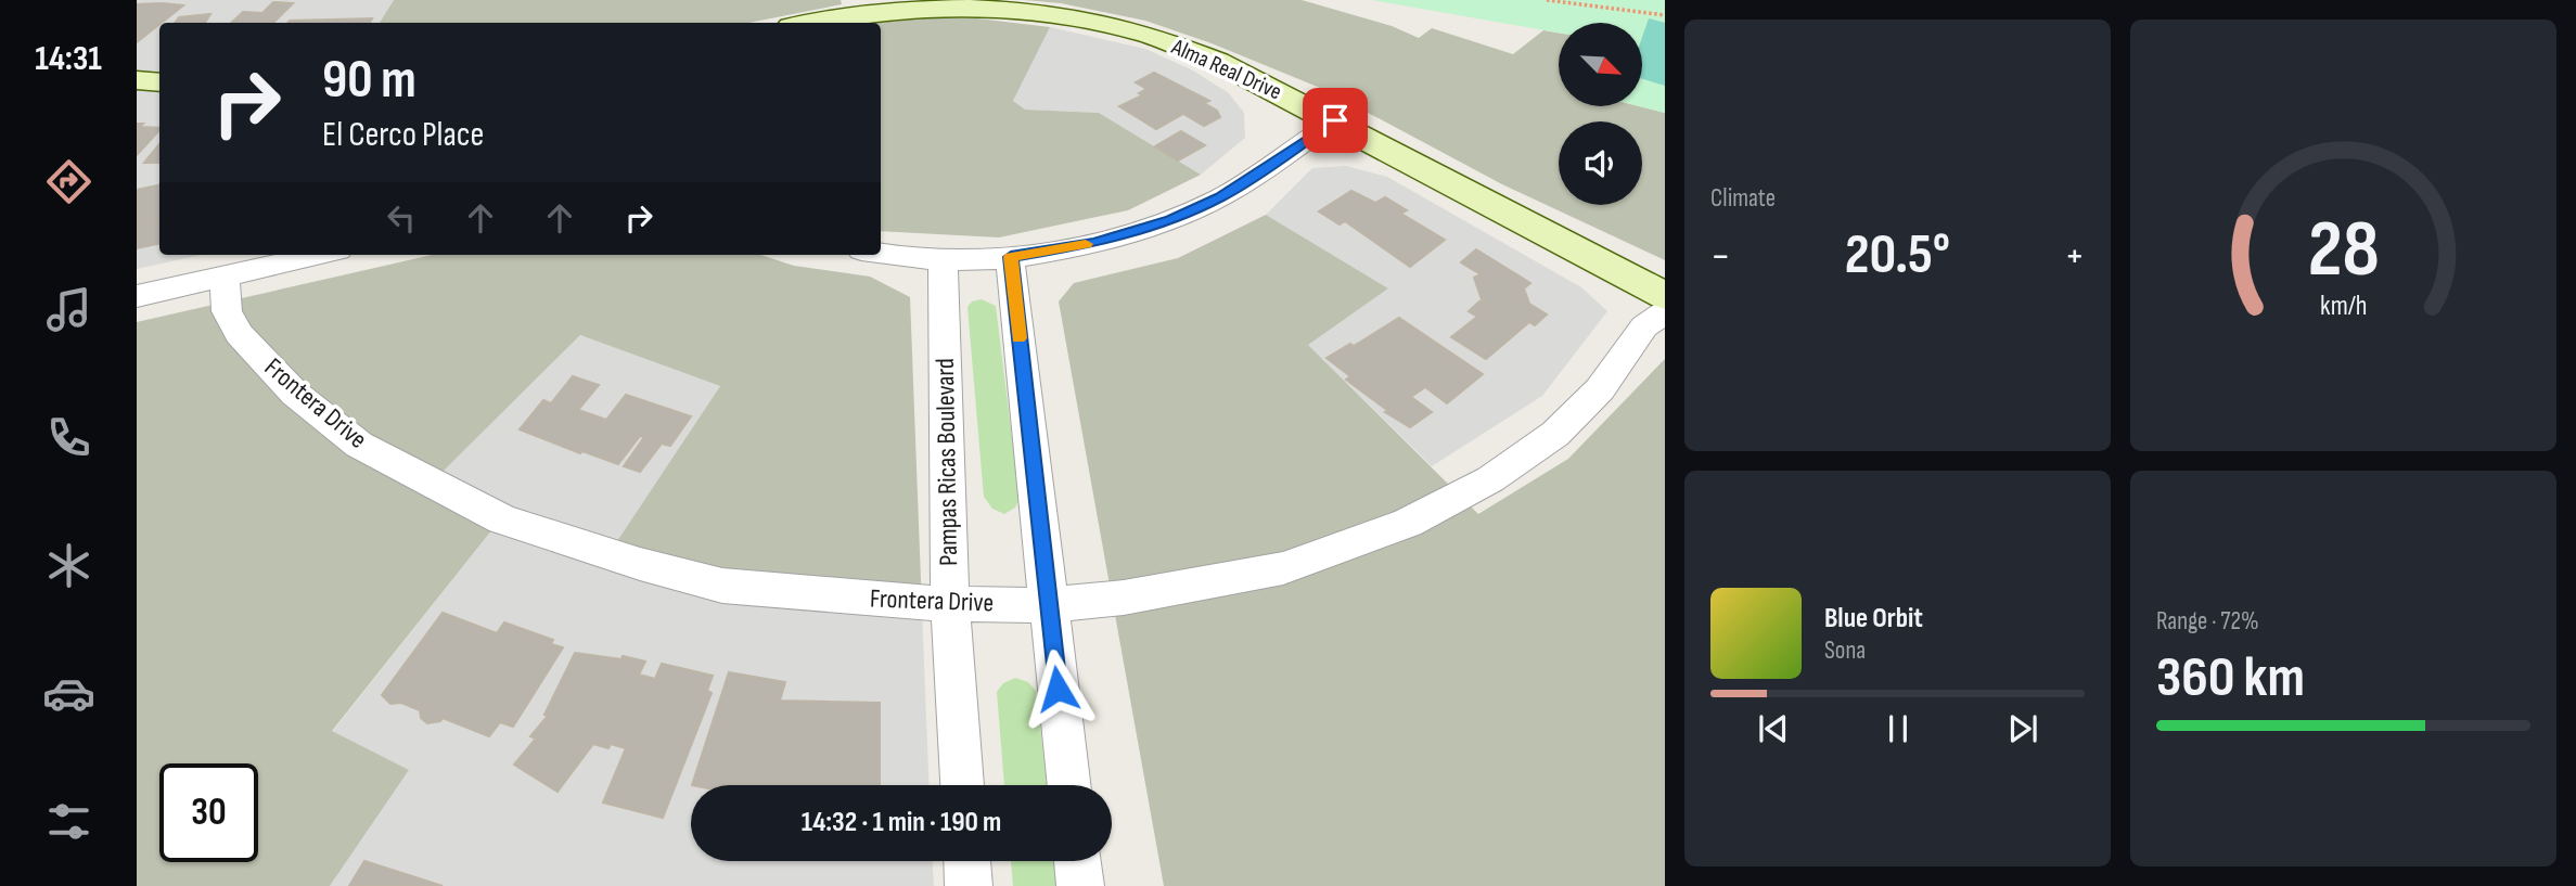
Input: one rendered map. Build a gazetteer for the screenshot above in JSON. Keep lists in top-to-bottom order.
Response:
{
  "streets": {
    "street": ["Alma Real Drive", "Frontera Drive", "Pampas Ricas Boulevard"]
  },
  "crossings": [
    ["Frontera Drive", "Pampas Ricas Boulevard"]
  ],
  "north": "bottom right",
  "page": {
    "tabs": "14:31",
    "tile": [
      "Climate",
      ["Range · 72%", "360 km"]
    ],
    "turn": ["90 m", "El Cerco Place"],
    "heat": ["−", "20.5°", "+"],
    "song": ["Blue Orbit", "Sona"],
    "limit": "30",
    "trip": "14:32 · 1 min · 190 m",
    "gauge": ["28", "km/h"]
  }
}
